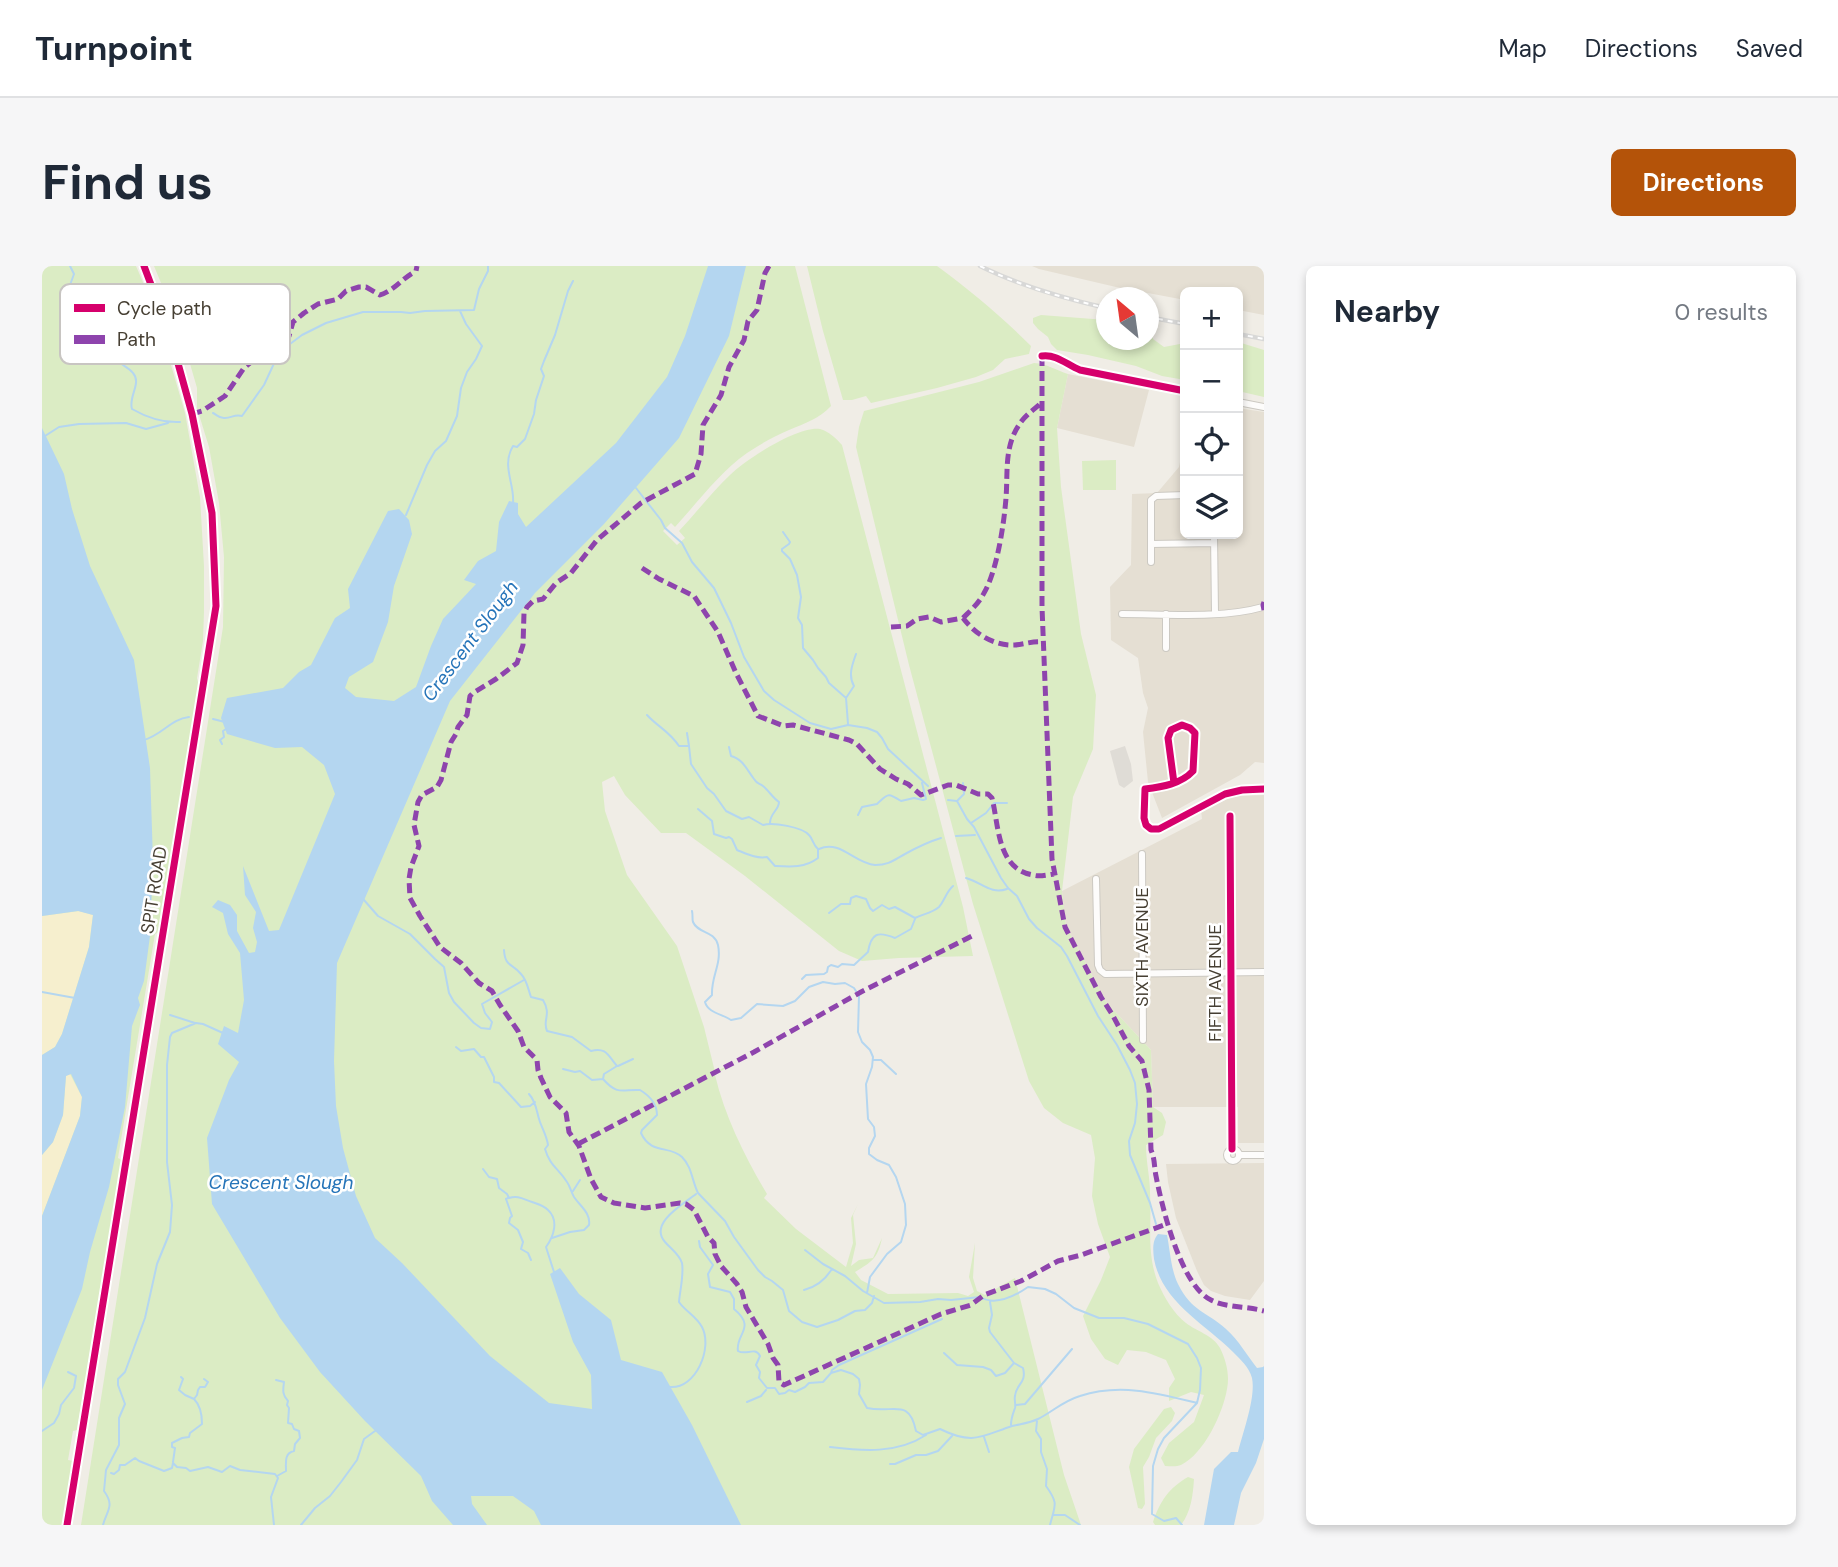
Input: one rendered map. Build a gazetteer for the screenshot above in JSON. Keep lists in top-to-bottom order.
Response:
{
  "streets": {
    "street": ["SPIT ROAD", "SIXTH AVENUE", "FIFTH AVENUE"]
  },
  "water": ["Crescent Slough"],
  "legend": ["Cycle path", "Path"],
  "north": "top left",
  "page": {
    "header": "Turnpoint",
    "nav": ["Map", "Directions", "Saved"],
    "buttons": "Directions",
    "title": "Find us",
    "heading": ["Nearby", "0 results"],
    "map_buttons": ["+", "−"]
  }
}
